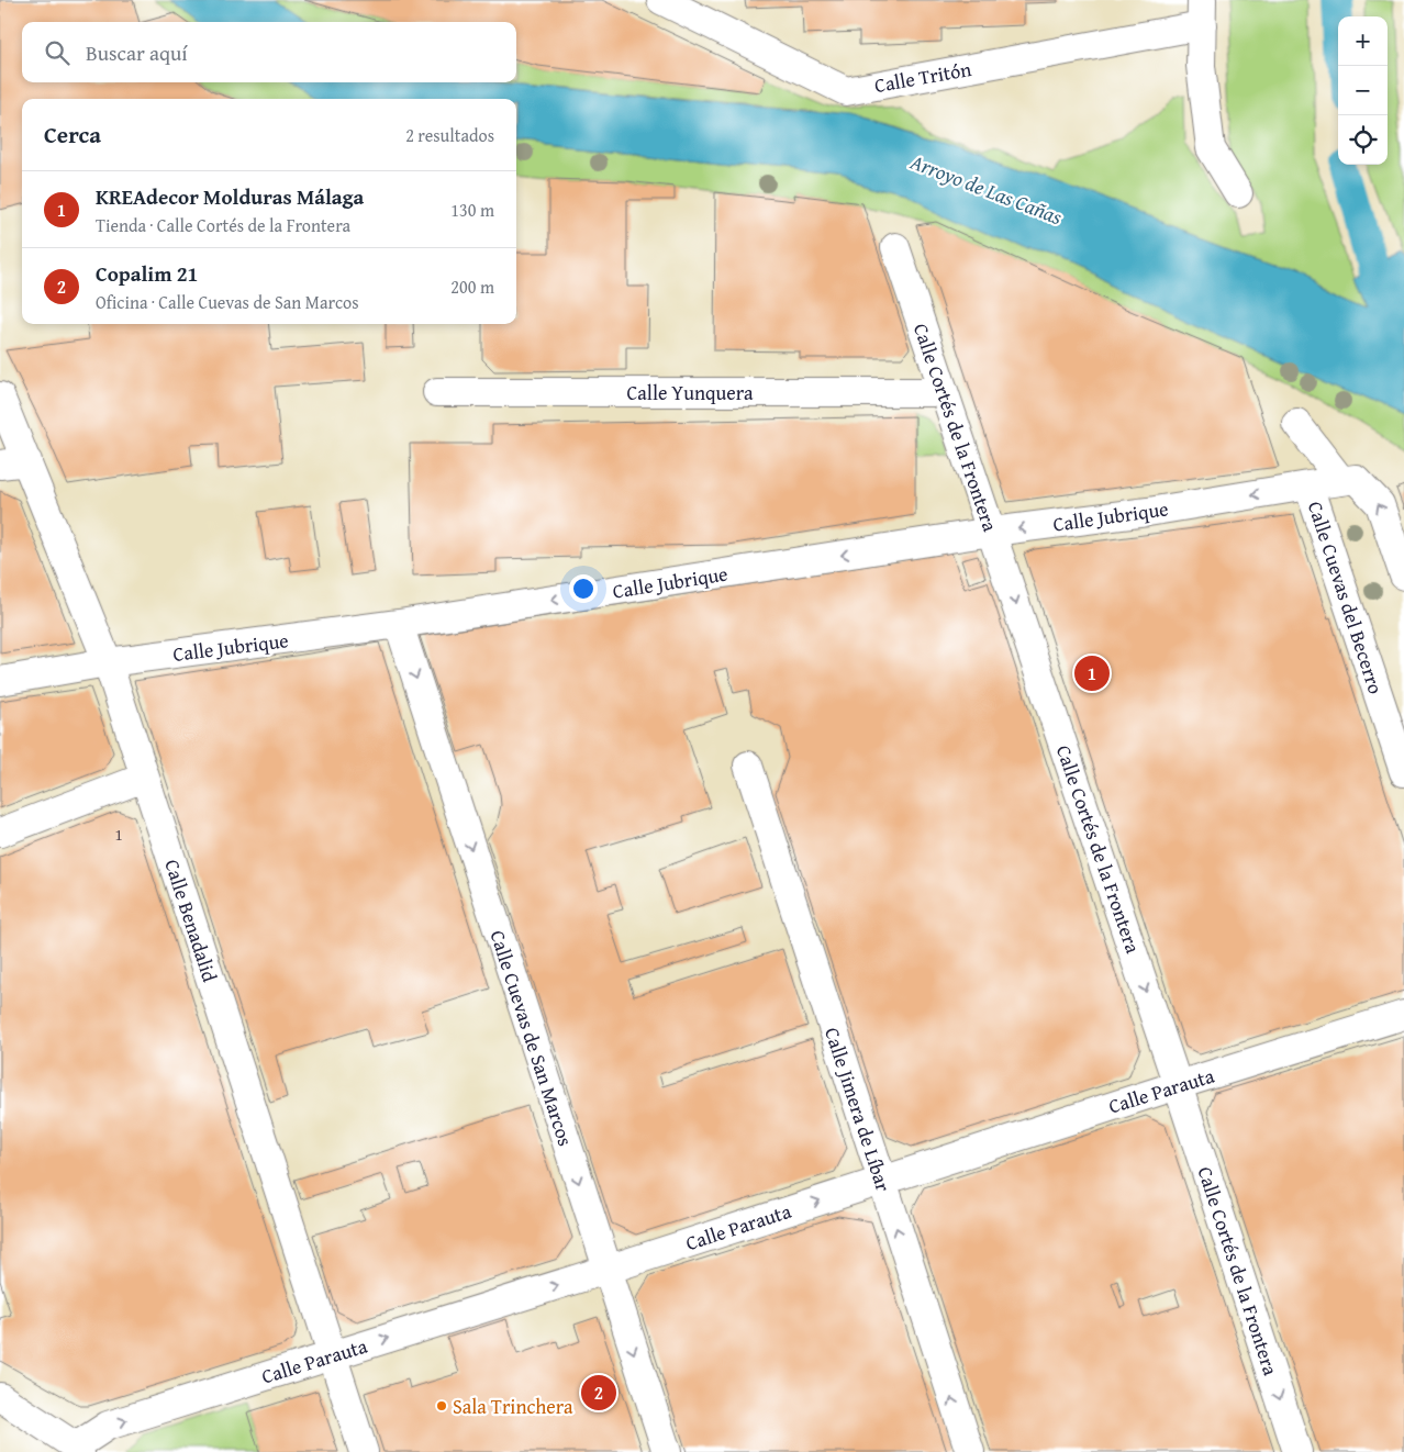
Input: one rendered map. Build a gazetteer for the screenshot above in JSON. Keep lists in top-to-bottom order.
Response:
{
  "streets": {
    "street": [
      "Calle Tritón",
      "Calle Yunquera",
      "Calle Cortés de la Frontera",
      "Calle Jubrique",
      "Calle Cuevas del Becerro",
      "Calle Benadalid",
      "Calle Cuevas de San Marcos",
      "Calle Parauta",
      "Calle Jimera de Líbar"
    ]
  },
  "crossings": [
    ["Calle Yunquera", "Calle Cortés de la Frontera"],
    ["Calle Cortés de la Frontera", "Calle Jubrique"],
    ["Calle Cortés de la Frontera", "Calle Parauta"],
    ["Calle Jubrique", "Calle Cuevas del Becerro"],
    ["Calle Jubrique", "Calle Benadalid"],
    ["Calle Jubrique", "Calle Cuevas de San Marcos"],
    ["Calle Benadalid", "Calle Parauta"],
    ["Calle Cuevas de San Marcos", "Calle Parauta"],
    ["Calle Parauta", "Calle Jimera de Líbar"]
  ],
  "one_way": [
    "Calle Cortés de la Frontera",
    "Calle Jubrique",
    "Calle Cuevas de San Marcos",
    "Calle Parauta",
    "Calle Jimera de Líbar"
  ],
  "water": ["Arroyo de Las Cañas"],
  "places": ["Sala Trinchera"],
  "house_numbers": ["1"],
  "page": {
    "map_buttons": ["+", "−"],
    "search": "Buscar aquí",
    "heading": ["Cerca", "2 resultados"],
    "list": [
      {
        "mark": "1",
        "name": "KREAdecor Molduras Málaga",
        "note": "Tienda · Calle Cortés de la Frontera",
        "value": "130 m"
      },
      {
        "mark": "2",
        "name": "Copalim 21",
        "note": "Oficina · Calle Cuevas de San Marcos",
        "value": "200 m"
      }
    ],
    "pins": ["1", "2"]
  }
}
